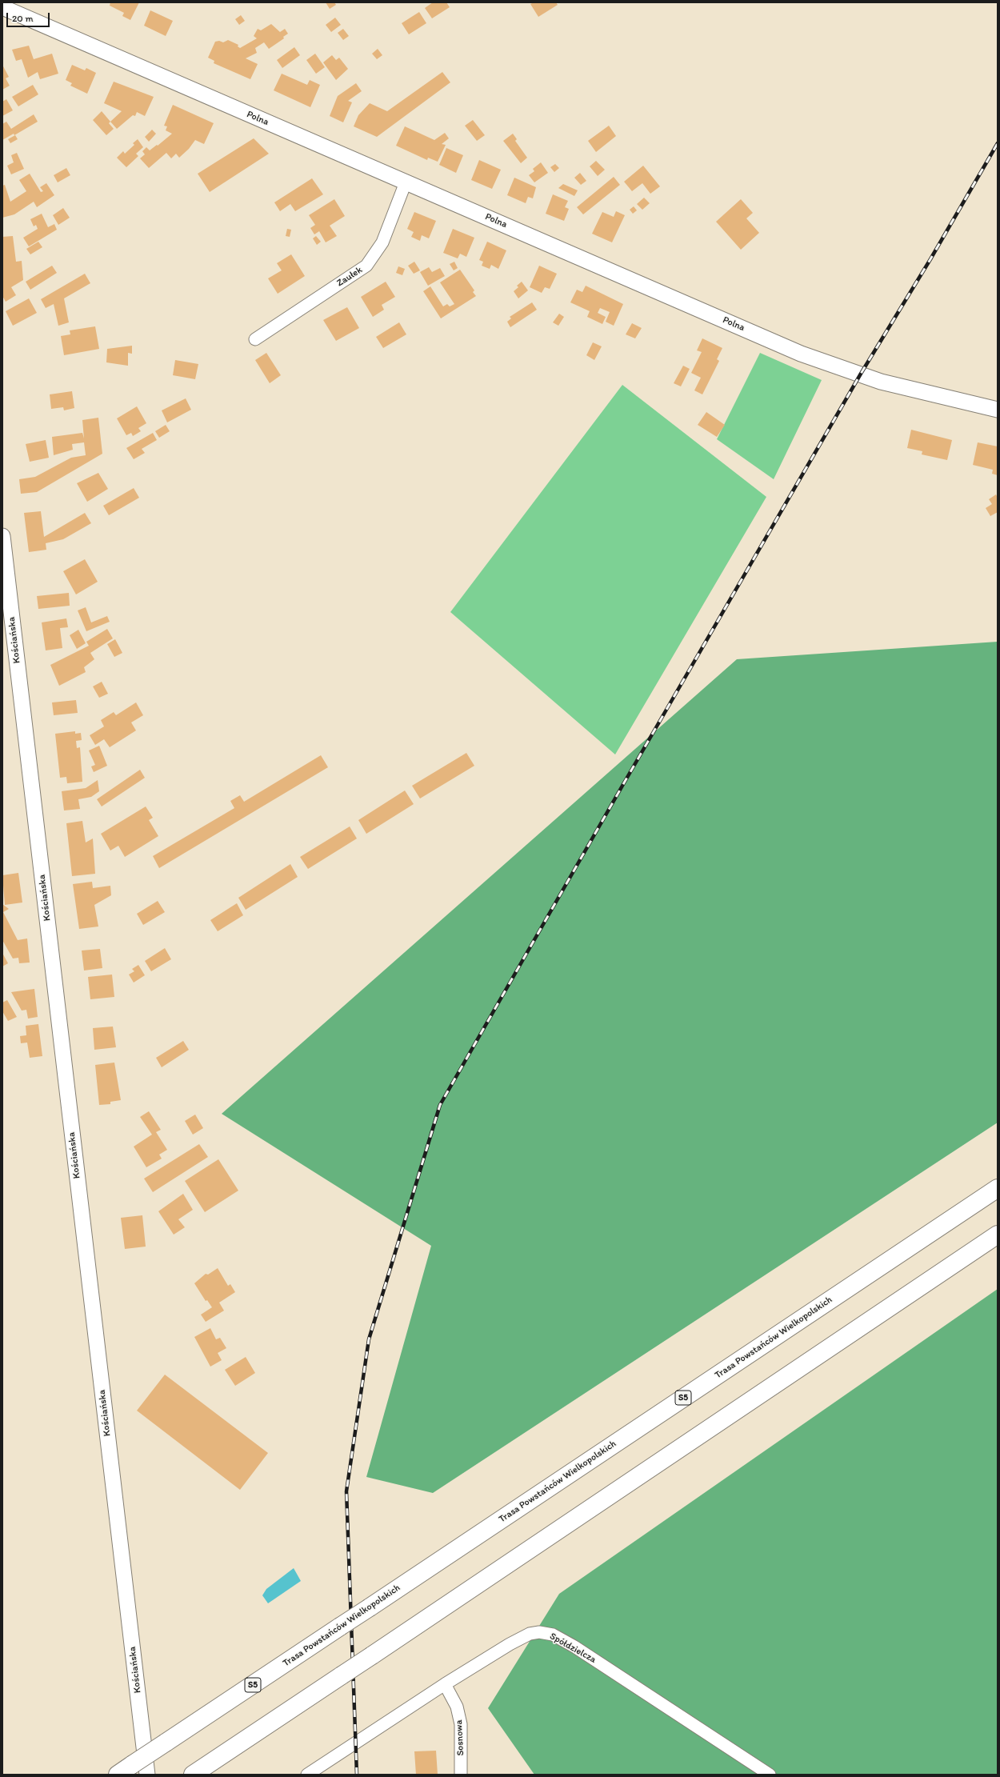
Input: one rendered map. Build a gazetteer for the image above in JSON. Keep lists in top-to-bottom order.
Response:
{
  "streets": {
    "highway": ["Trasa Powstańców Wielkopolskich", "S5"],
    "street": [
      "Polna",
      "Zaułek",
      "Kościańska",
      "Spółdzielcza",
      "Sosnowa"
    ]
  },
  "crossings": [
    ["Polna", "Zaułek"],
    ["Spółdzielcza", "Sosnowa"]
  ],
  "scale_bar": "20 m"
}
